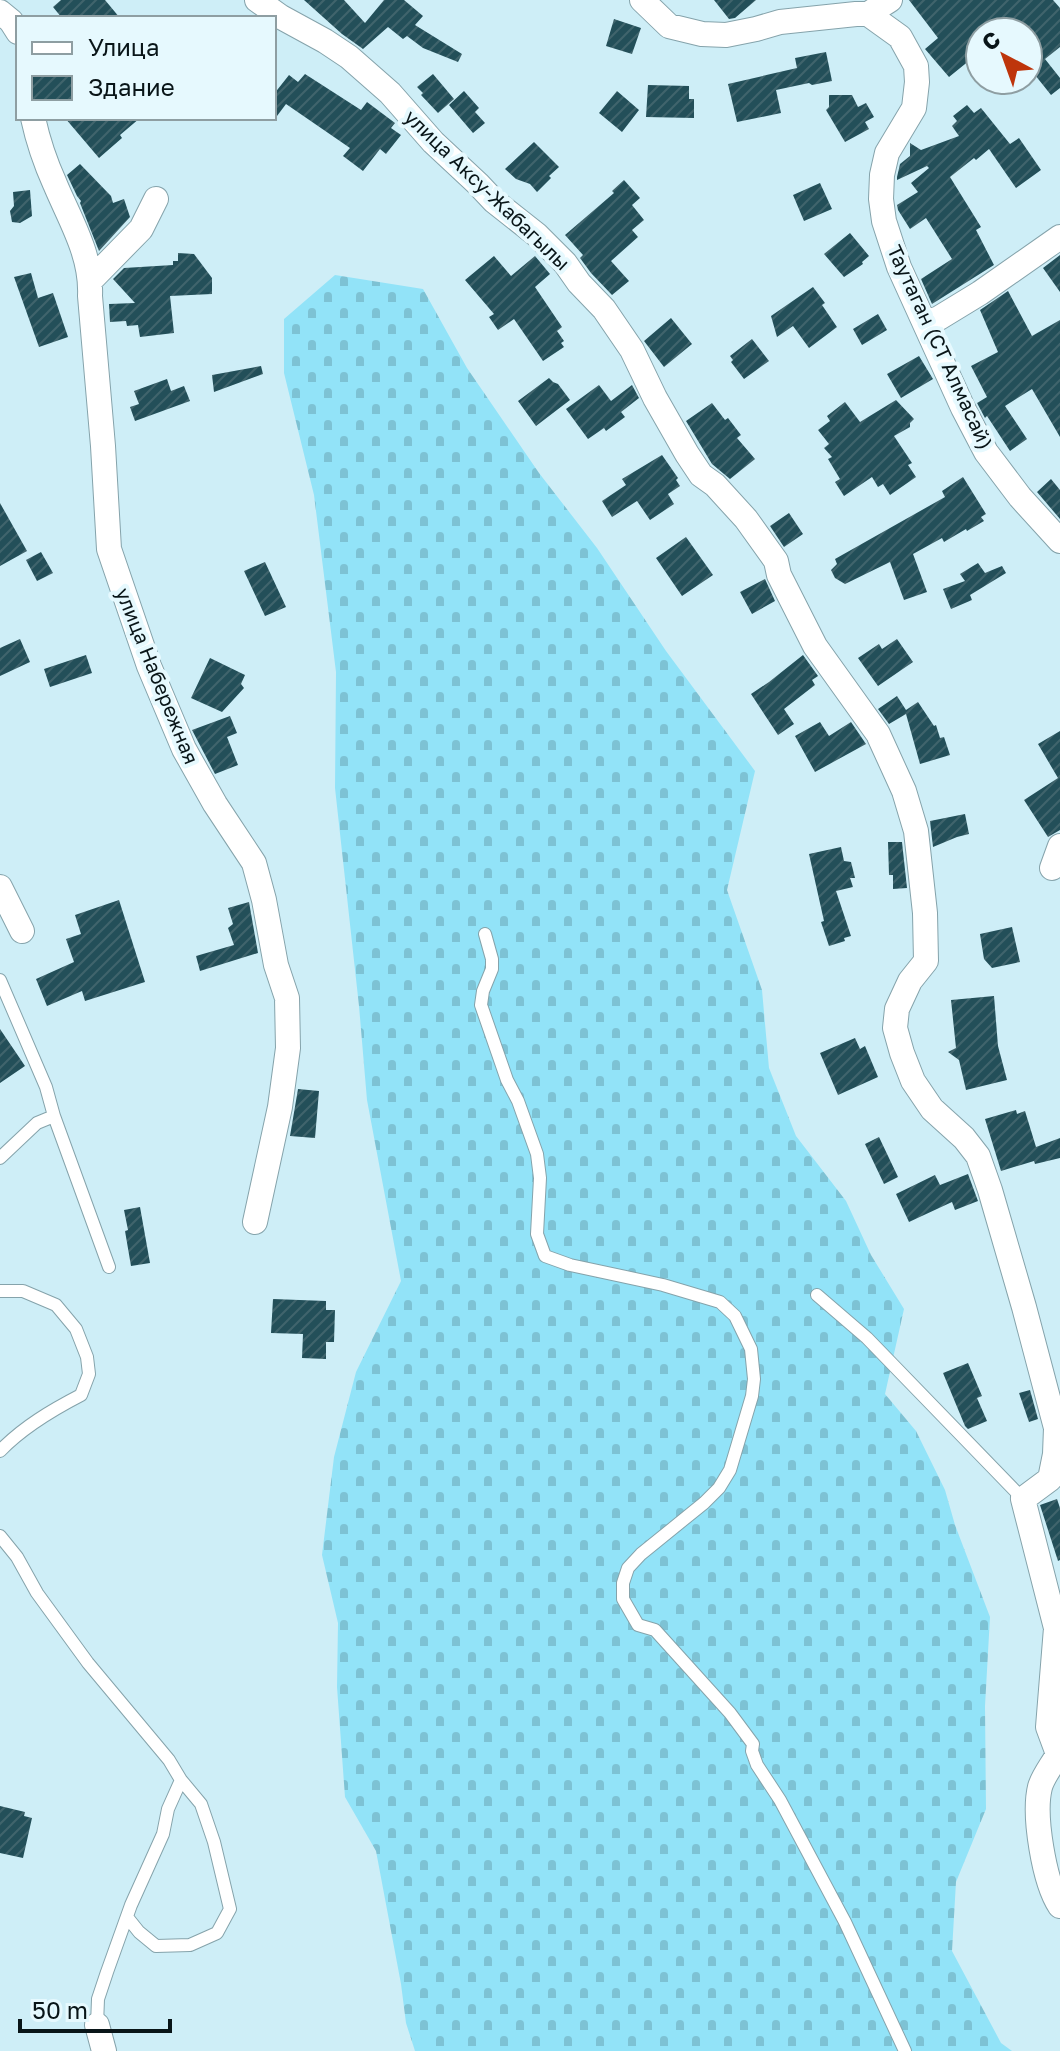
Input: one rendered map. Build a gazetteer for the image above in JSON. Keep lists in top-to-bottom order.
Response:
{
  "streets": {
    "street": ["улица Аксу-Жабагылы", "Таутаган (СТ Алмасай)", "улица Набережная"]
  },
  "legend": ["Улица", "Здание"],
  "scale_bar": "50 m",
  "north": "top left"
}
